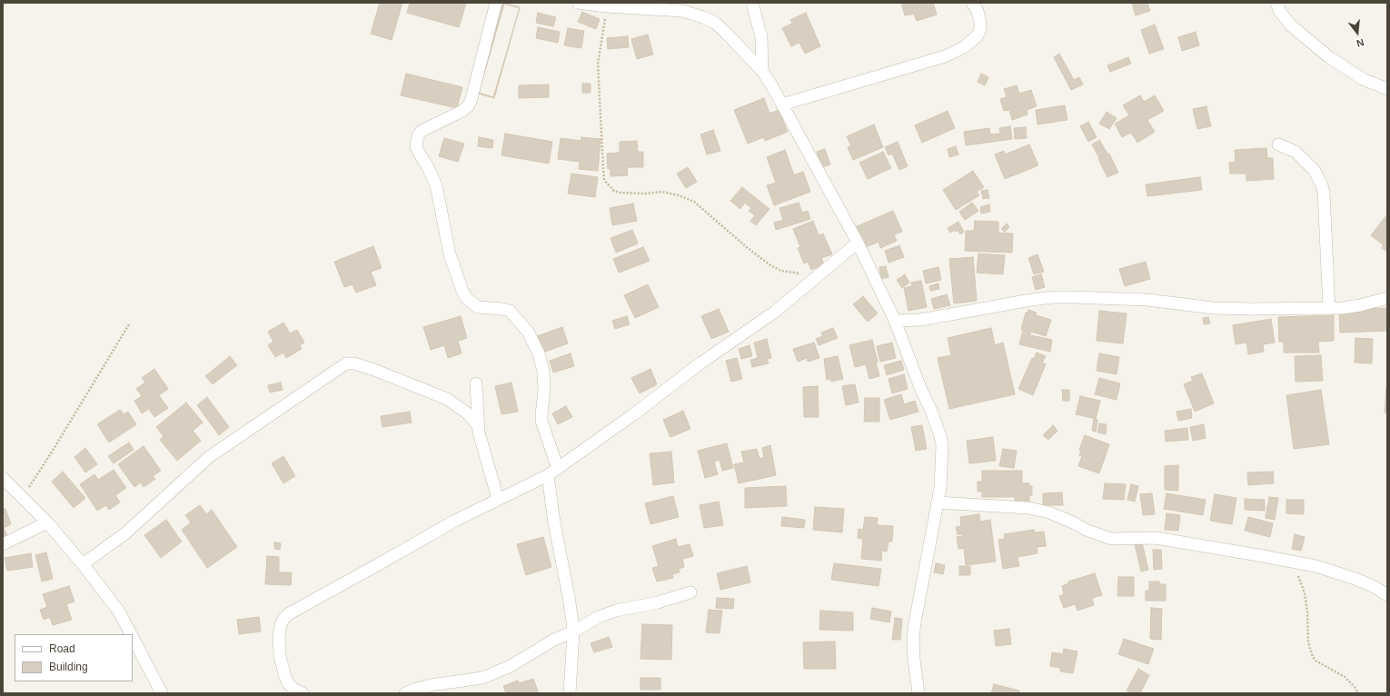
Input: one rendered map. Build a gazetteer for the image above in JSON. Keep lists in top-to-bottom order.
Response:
{
  "legend": ["Road", "Building"],
  "north": "bottom"
}
